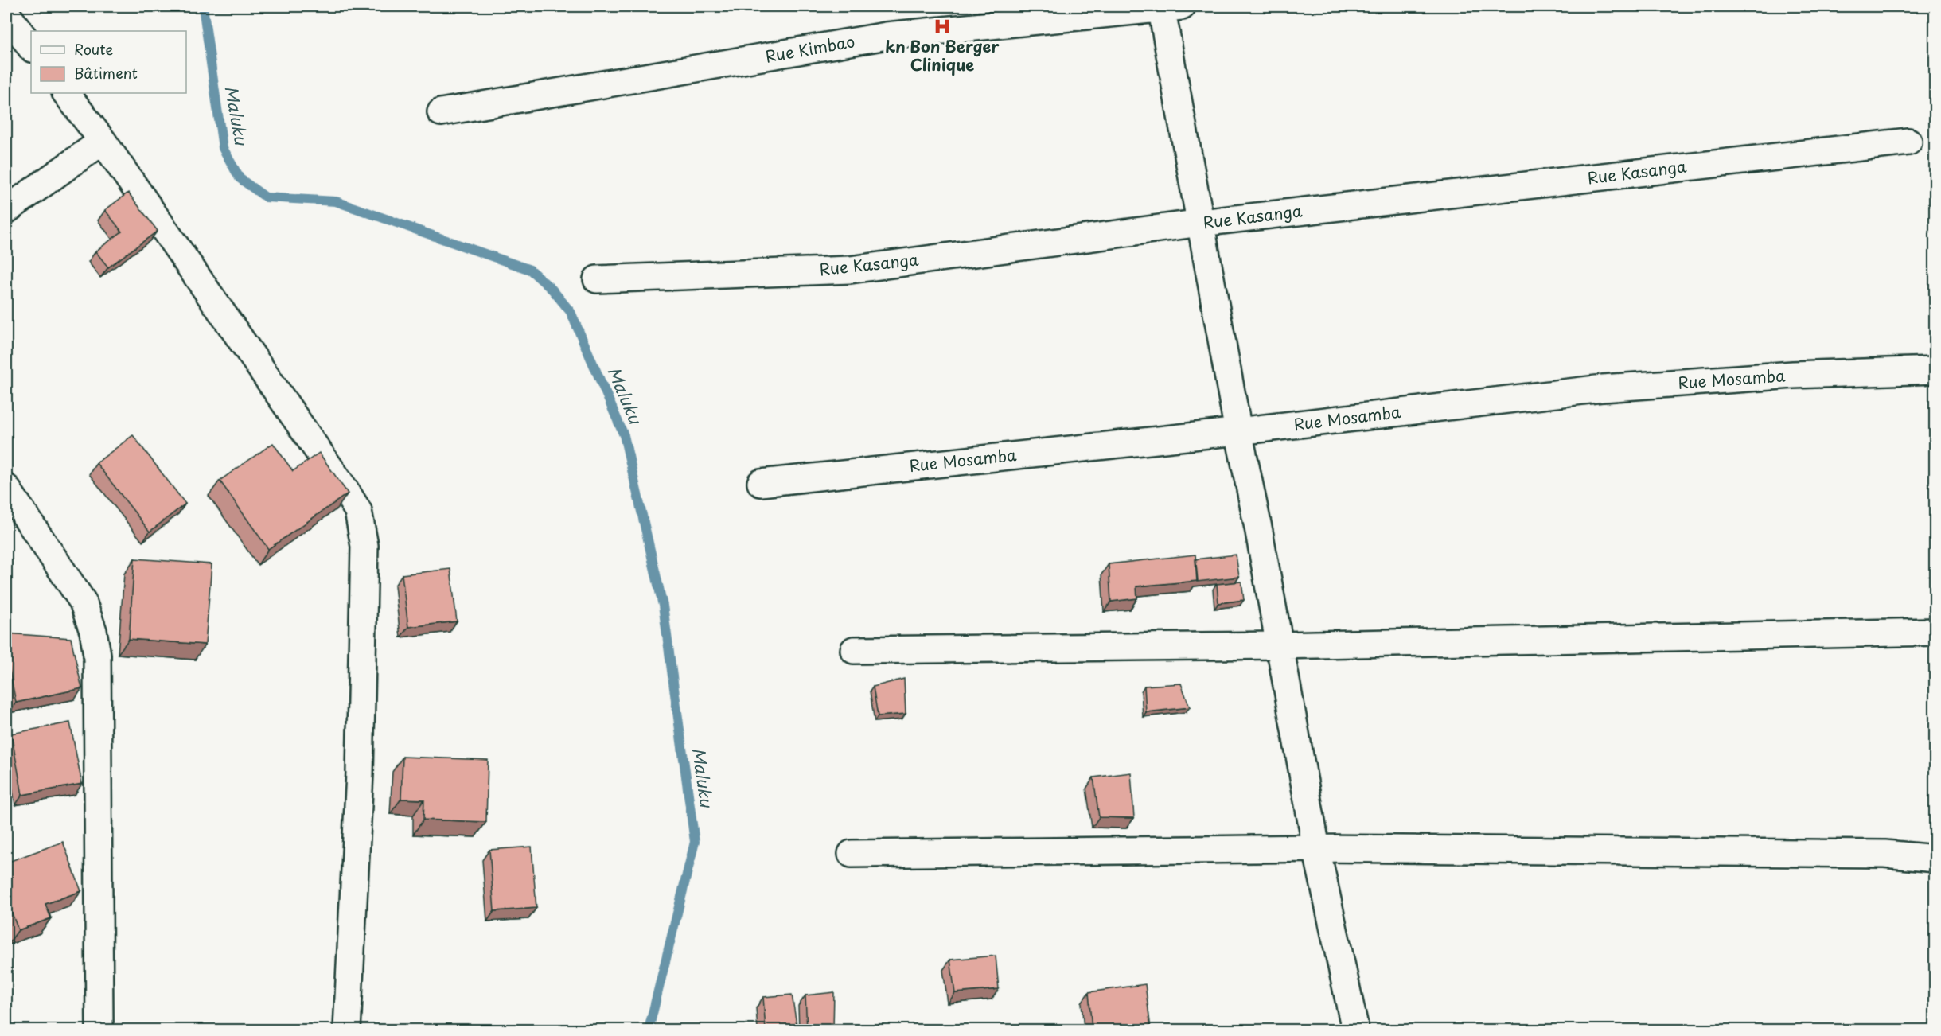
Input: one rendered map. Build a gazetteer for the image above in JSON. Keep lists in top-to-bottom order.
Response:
{
  "streets": {
    "street": ["Rue Kimbao", "Rue Kasanga", "Rue Mosamba"]
  },
  "water": ["Maluku"],
  "places": {
    "hospital": ["kn Bon Berger Clinique"]
  },
  "legend": ["Route", "Bâtiment"]
}
